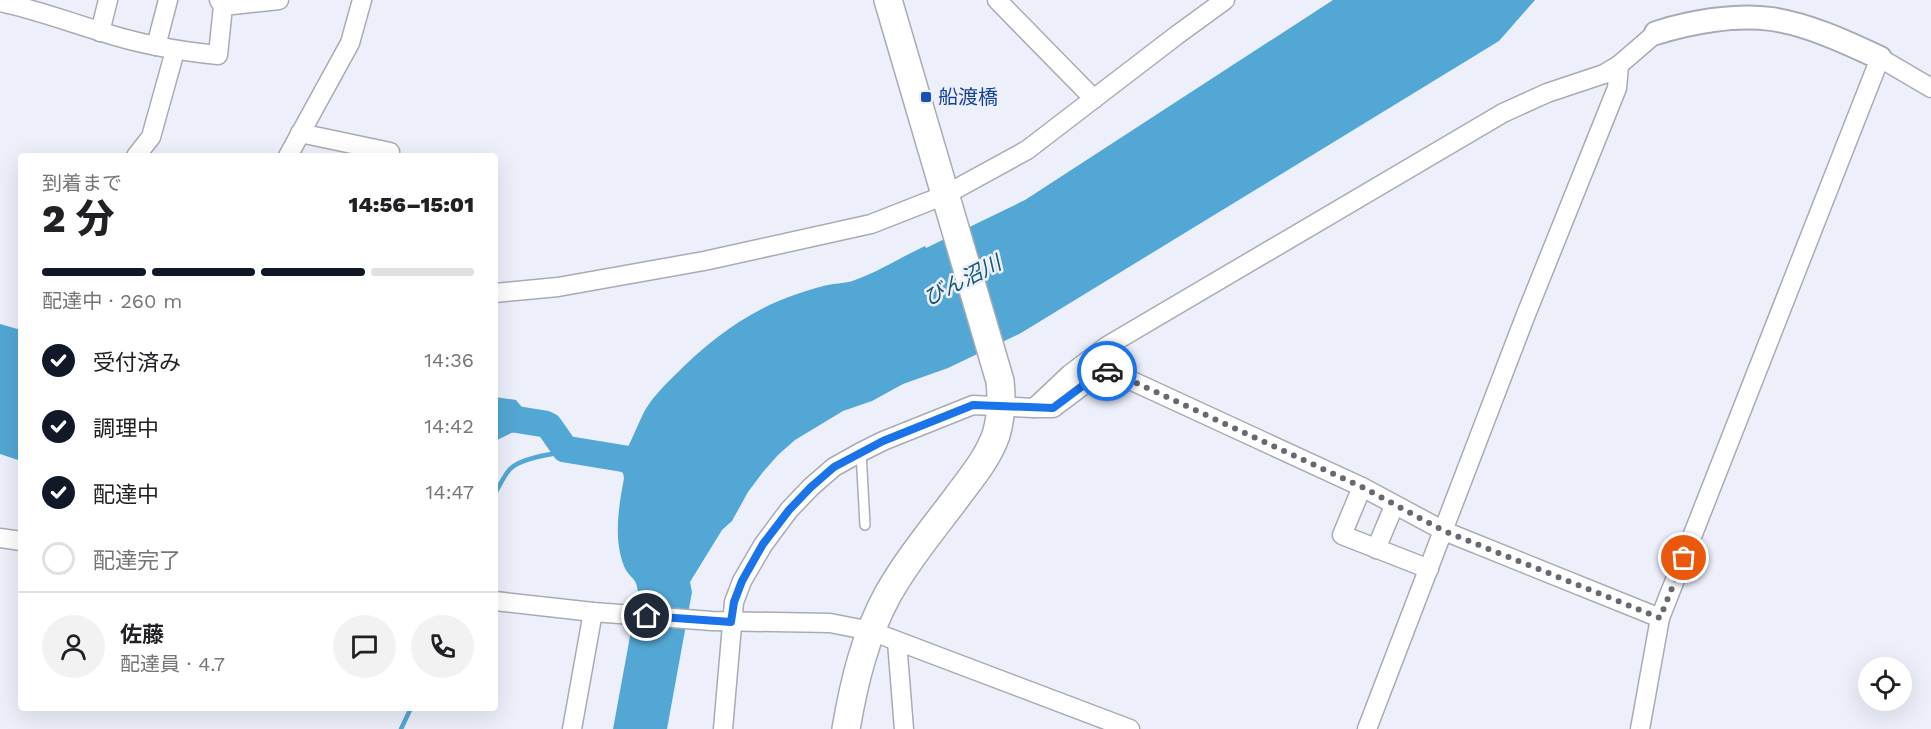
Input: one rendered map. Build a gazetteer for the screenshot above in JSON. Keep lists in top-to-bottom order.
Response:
{
  "water": ["びん沼川"],
  "places": {
    "transit": ["船渡橋"]
  },
  "page": {
    "heading": ["2 分", "到着まで", "14:56–15:01"],
    "panel": ["佐藤", "配達員 · 4.7"],
    "bar": "配達中 · 260 m",
    "list": [
      ["受付済み", "14:36"],
      ["調理中", "14:42"],
      ["配達中", "14:47"],
      "配達完了"
    ]
  }
}
